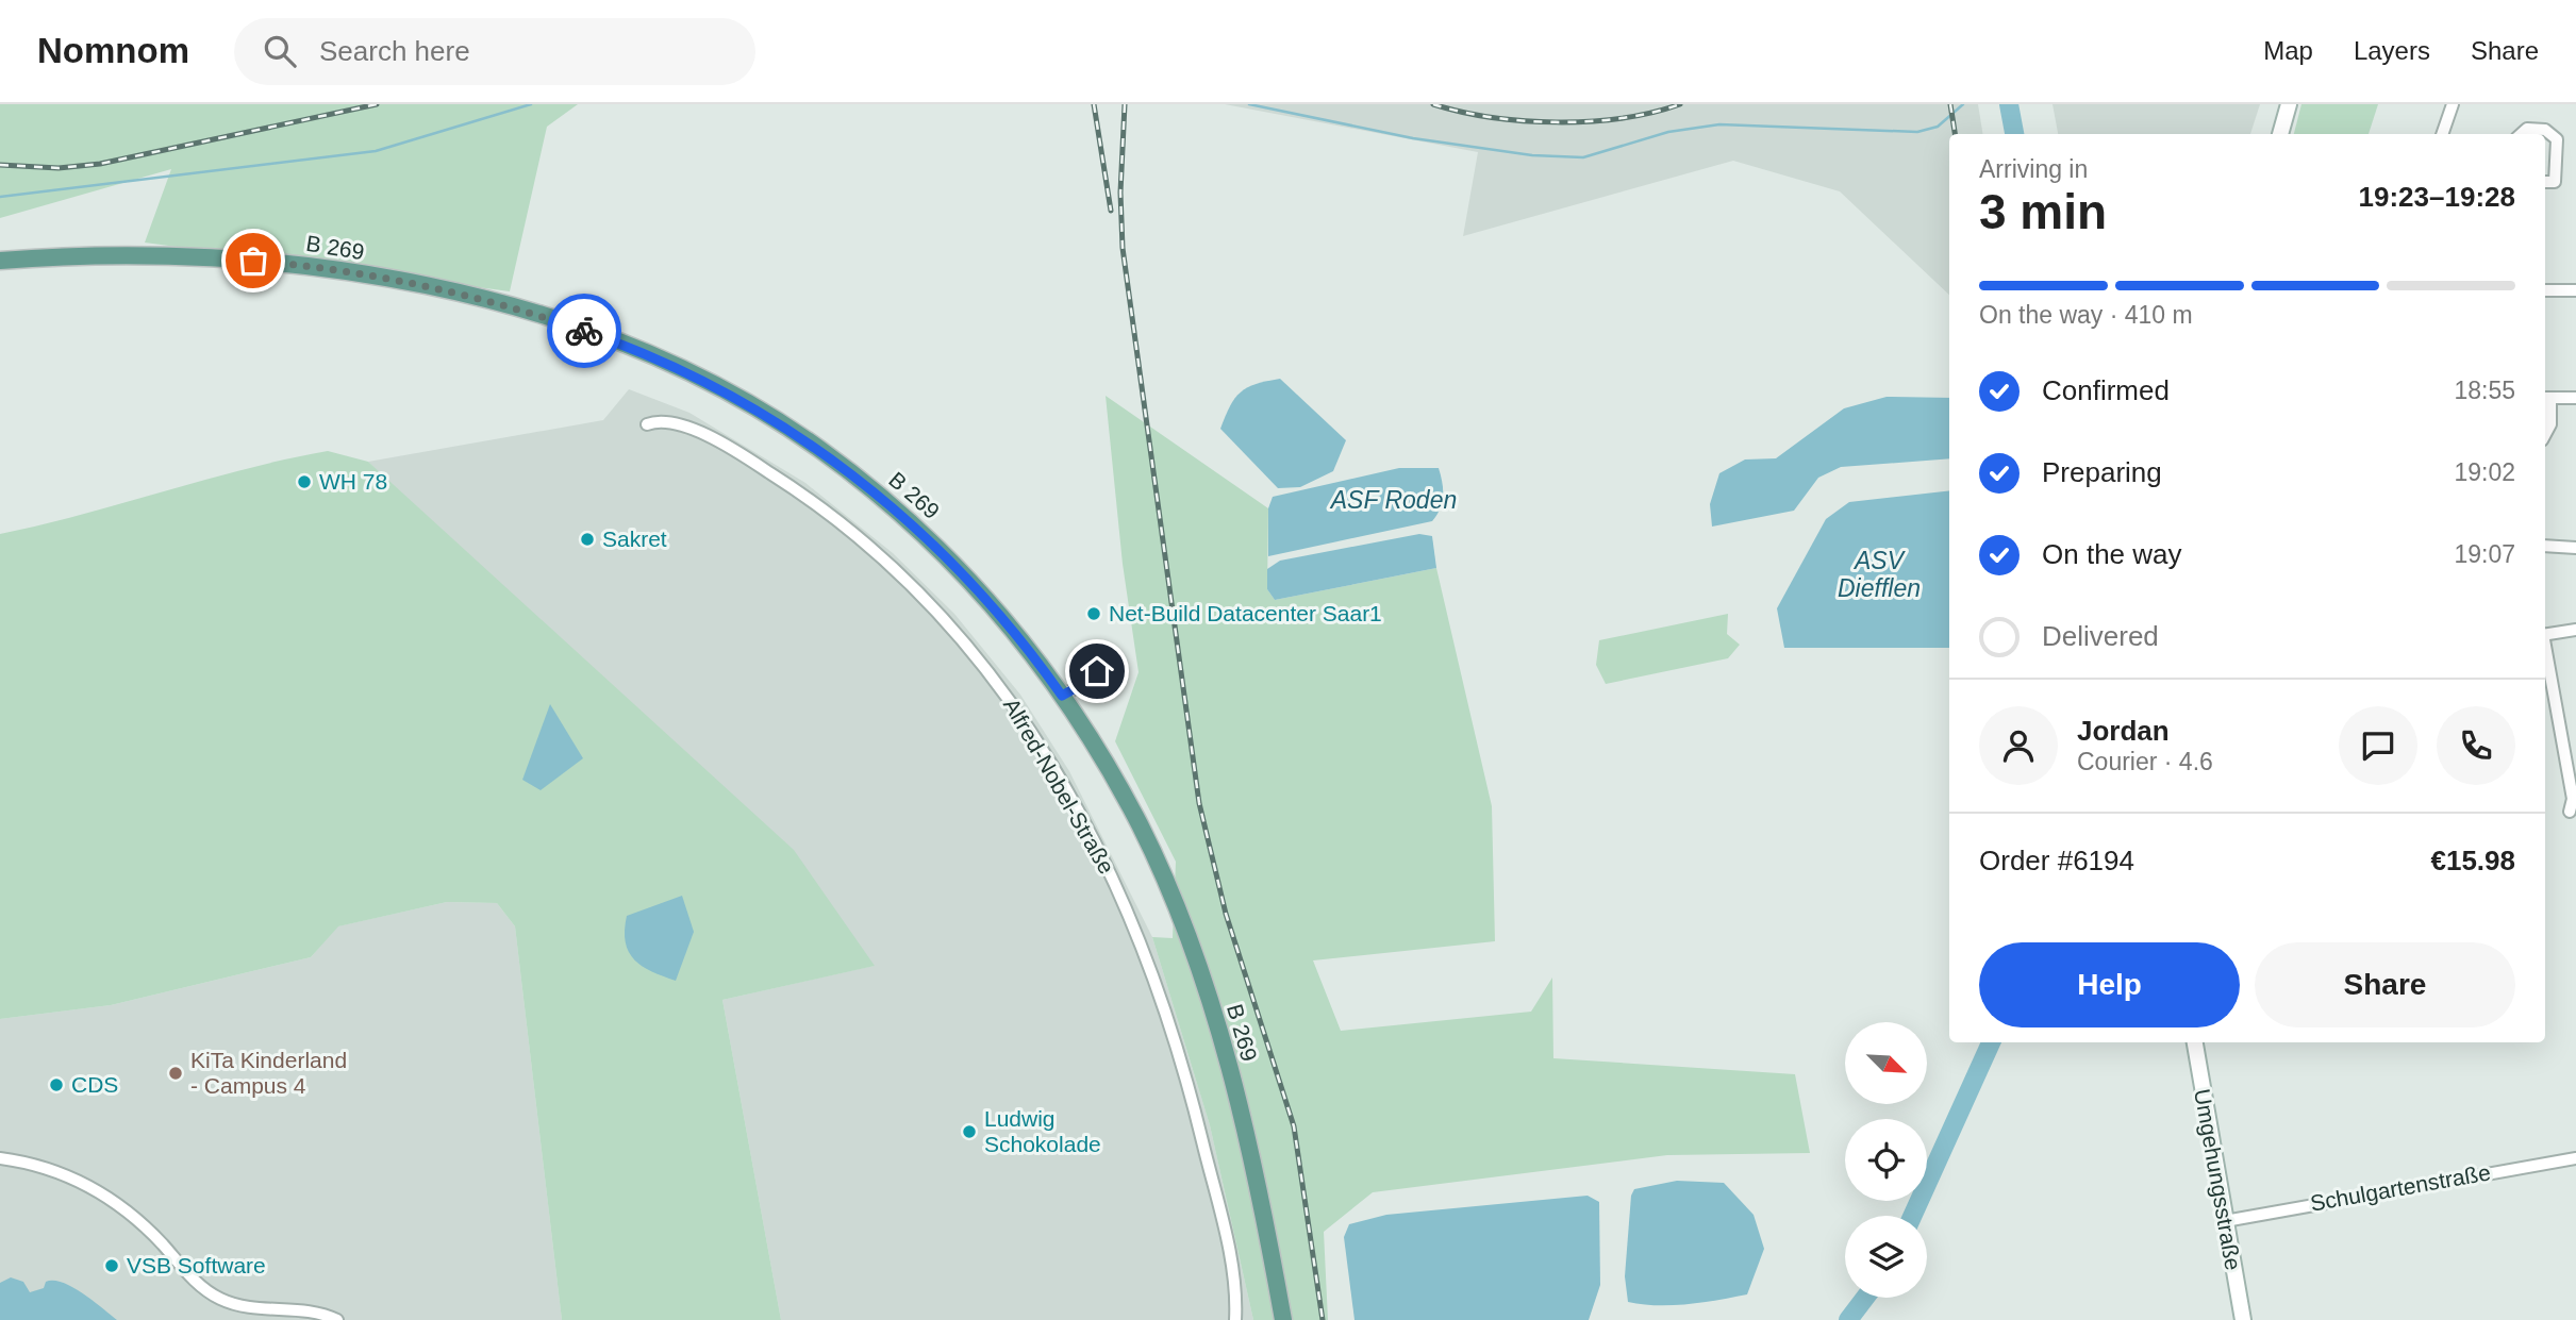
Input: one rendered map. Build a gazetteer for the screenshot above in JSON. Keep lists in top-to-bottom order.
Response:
{
  "streets": {
    "main road": ["B 269", "Umgehungsstraße"],
    "street": ["Alfred-Nobel-Straße", "Schulgartenstraße"]
  },
  "crossings": [
    ["Umgehungsstraße", "Schulgartenstraße"]
  ],
  "water": ["ASF Roden", "ASV Diefflen"],
  "places": [
    "WH 78",
    "Sakret",
    "Net-Build Datacenter Saar1",
    "KiTa Kinderland - Campus 4",
    "CDS",
    "Ludwig Schokolade",
    "VSB Software"
  ],
  "north": "bottom right",
  "page": {
    "header": "Nomnom",
    "search": "Search here",
    "nav": ["Map", "Layers", "Share"],
    "heading": ["3 min", "Arriving in", "19:23–19:28"],
    "panel": [
      "Jordan",
      "Courier · 4.6",
      "Order #6194",
      "€15.98"
    ],
    "bar": "On the way · 410 m",
    "list": [
      ["Confirmed", "18:55"],
      ["Preparing", "19:02"],
      ["On the way", "19:07"],
      "Delivered"
    ],
    "buttons": ["Help", "Share"]
  }
}
